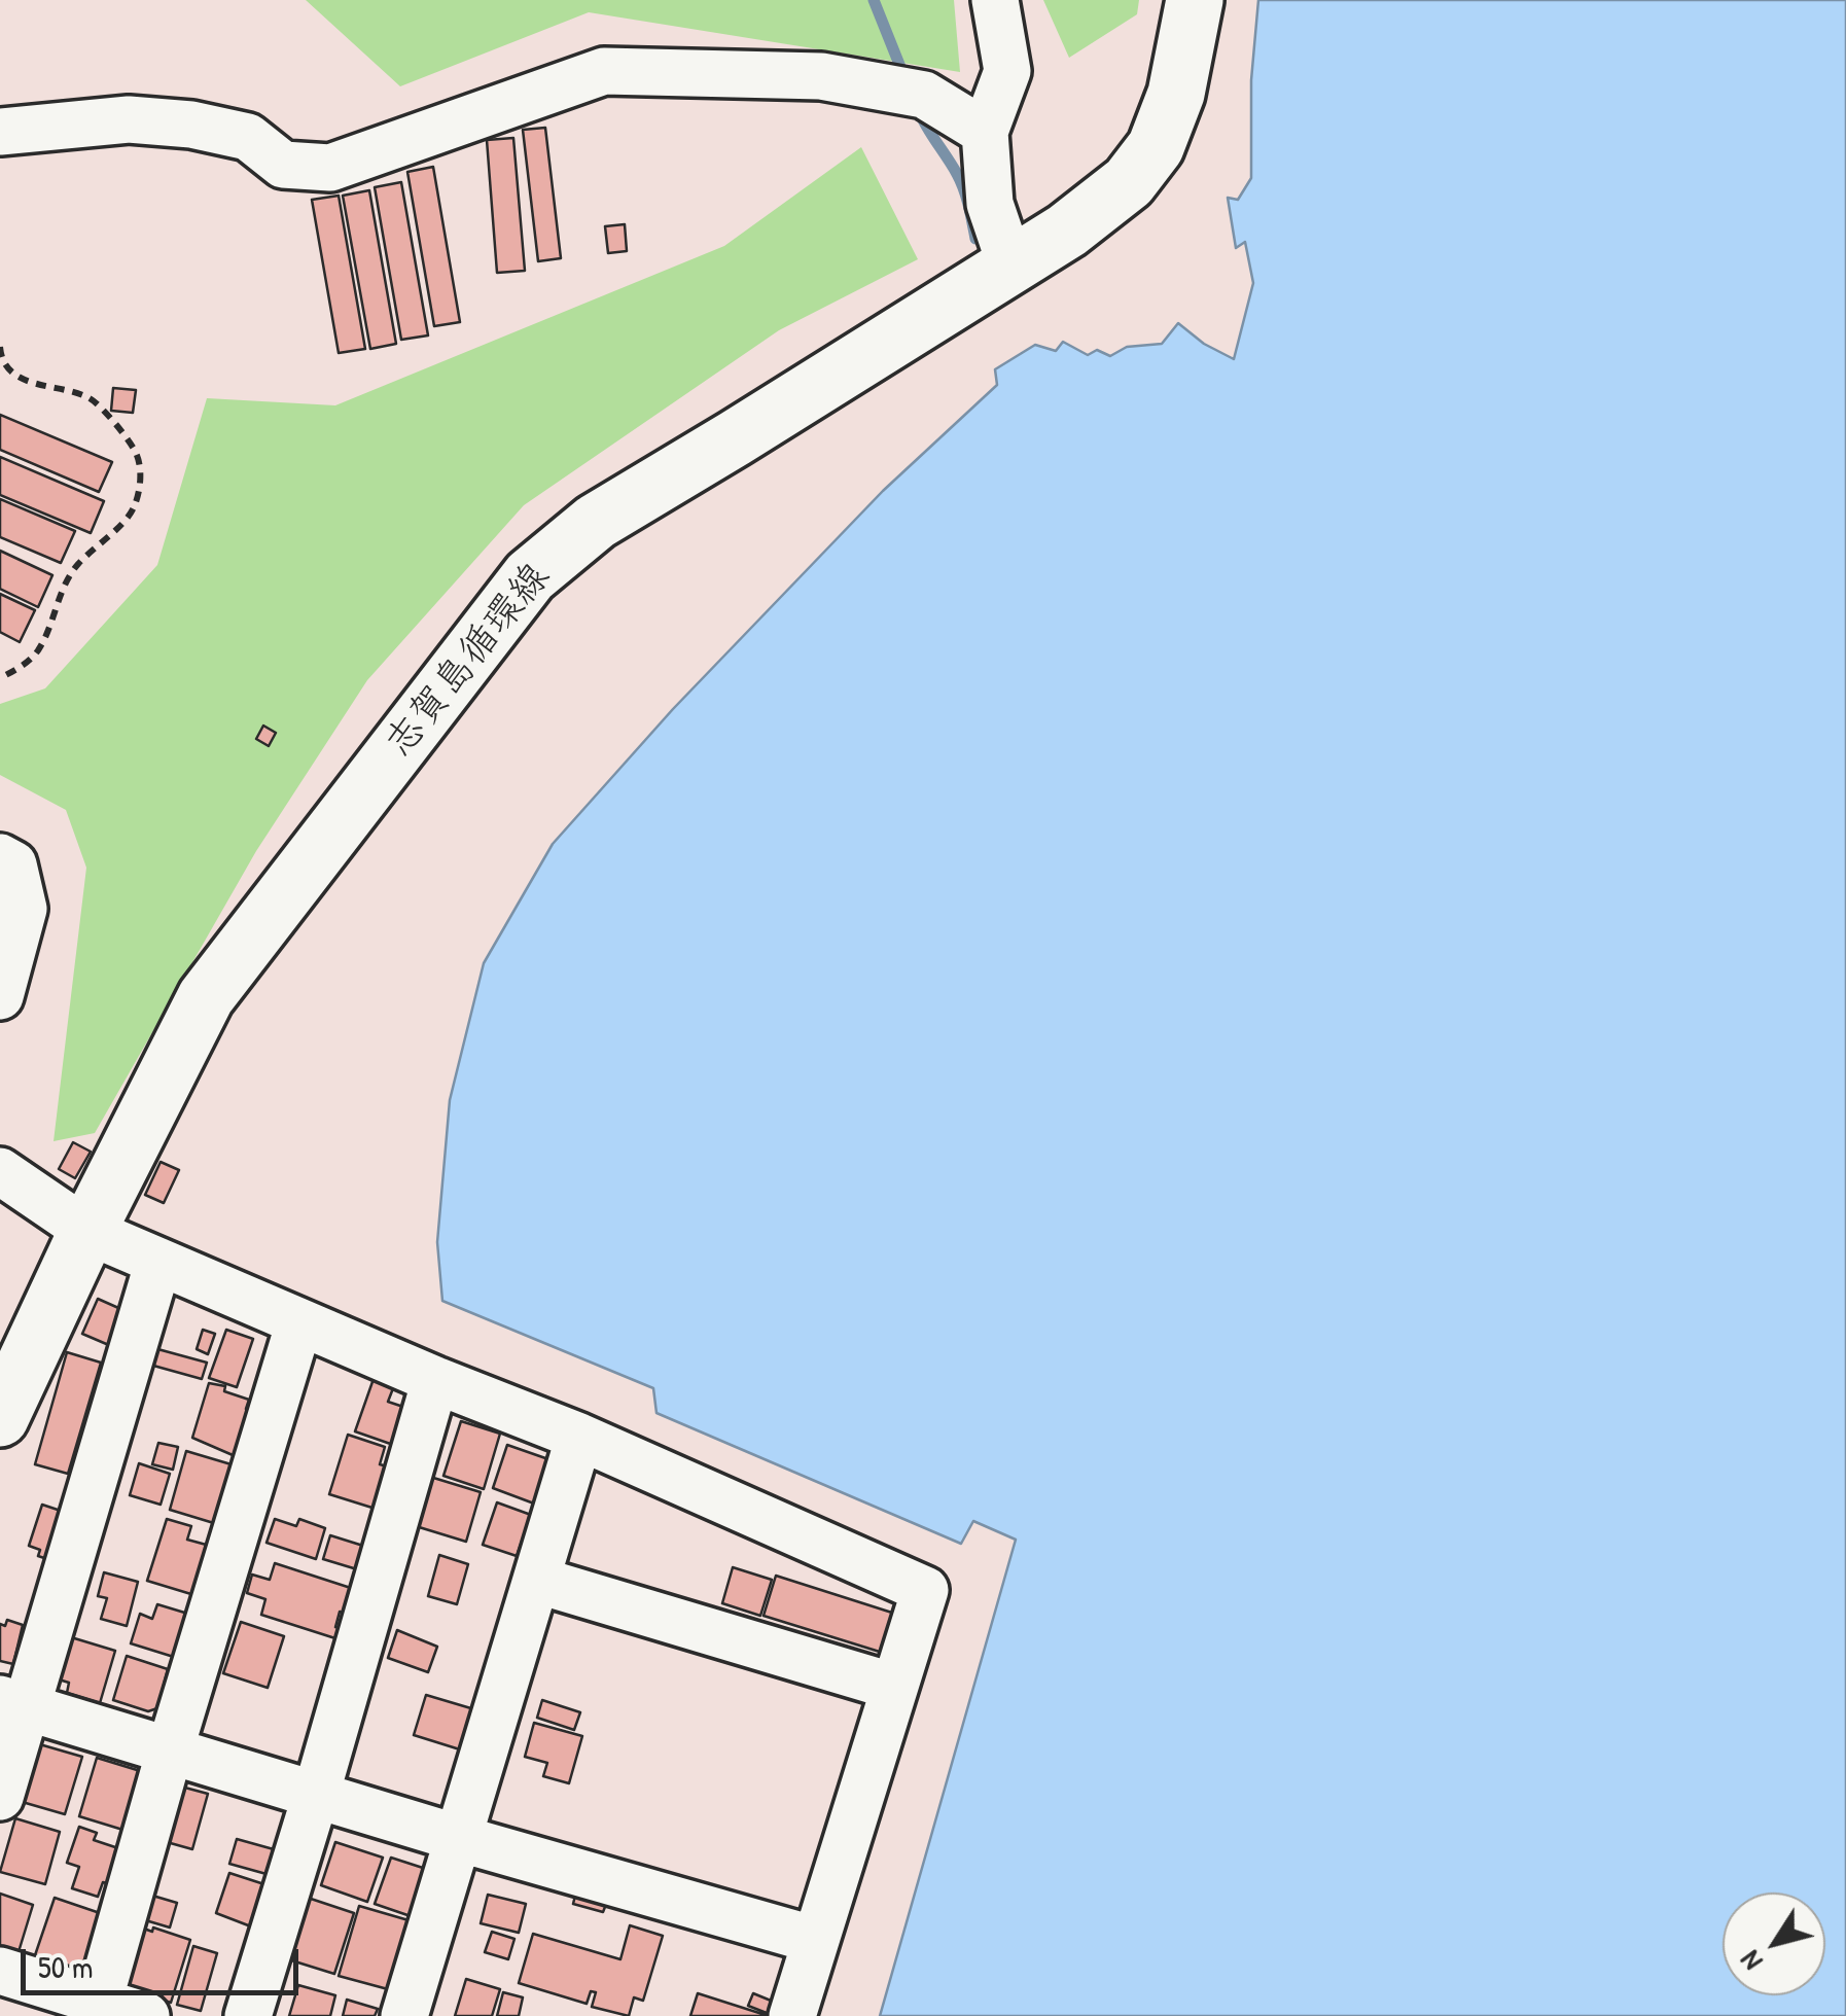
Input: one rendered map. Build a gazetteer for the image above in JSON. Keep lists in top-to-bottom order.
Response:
{
  "streets": {
    "main road": ["志賀島循環線"]
  },
  "scale_bar": "50 m",
  "north": "bottom left"
}
